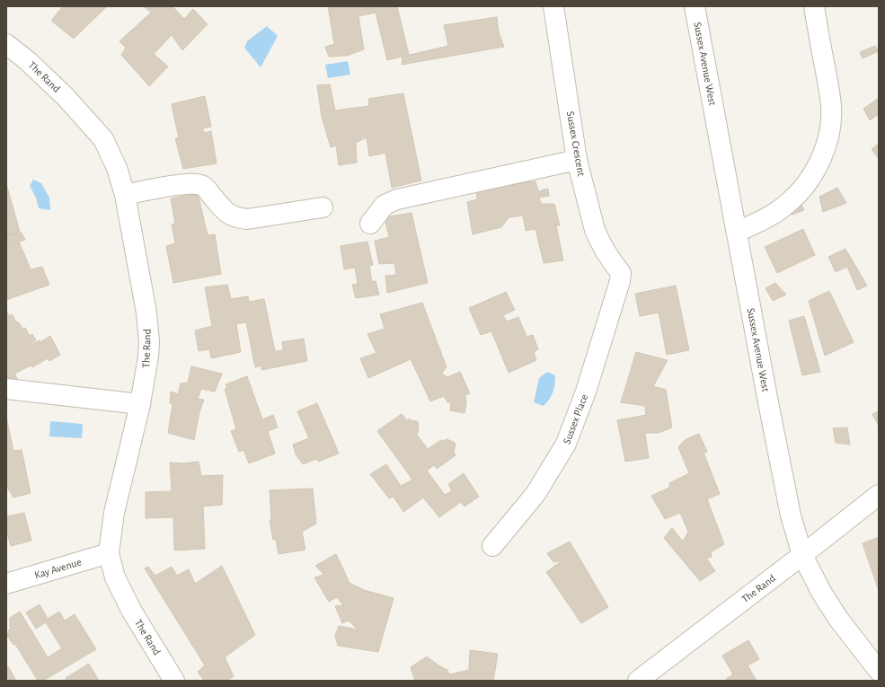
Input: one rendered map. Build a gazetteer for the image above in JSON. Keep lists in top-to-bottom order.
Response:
{
  "streets": {
    "street": [
      "Sussex Avenue West",
      "The Rand",
      "Sussex Crescent",
      "Sussex Place",
      "Kay Avenue"
    ]
  },
  "crossings": [
    ["Sussex Avenue West", "The Rand"],
    ["The Rand", "Kay Avenue"],
    ["Sussex Crescent", "Sussex Place"]
  ]
}
